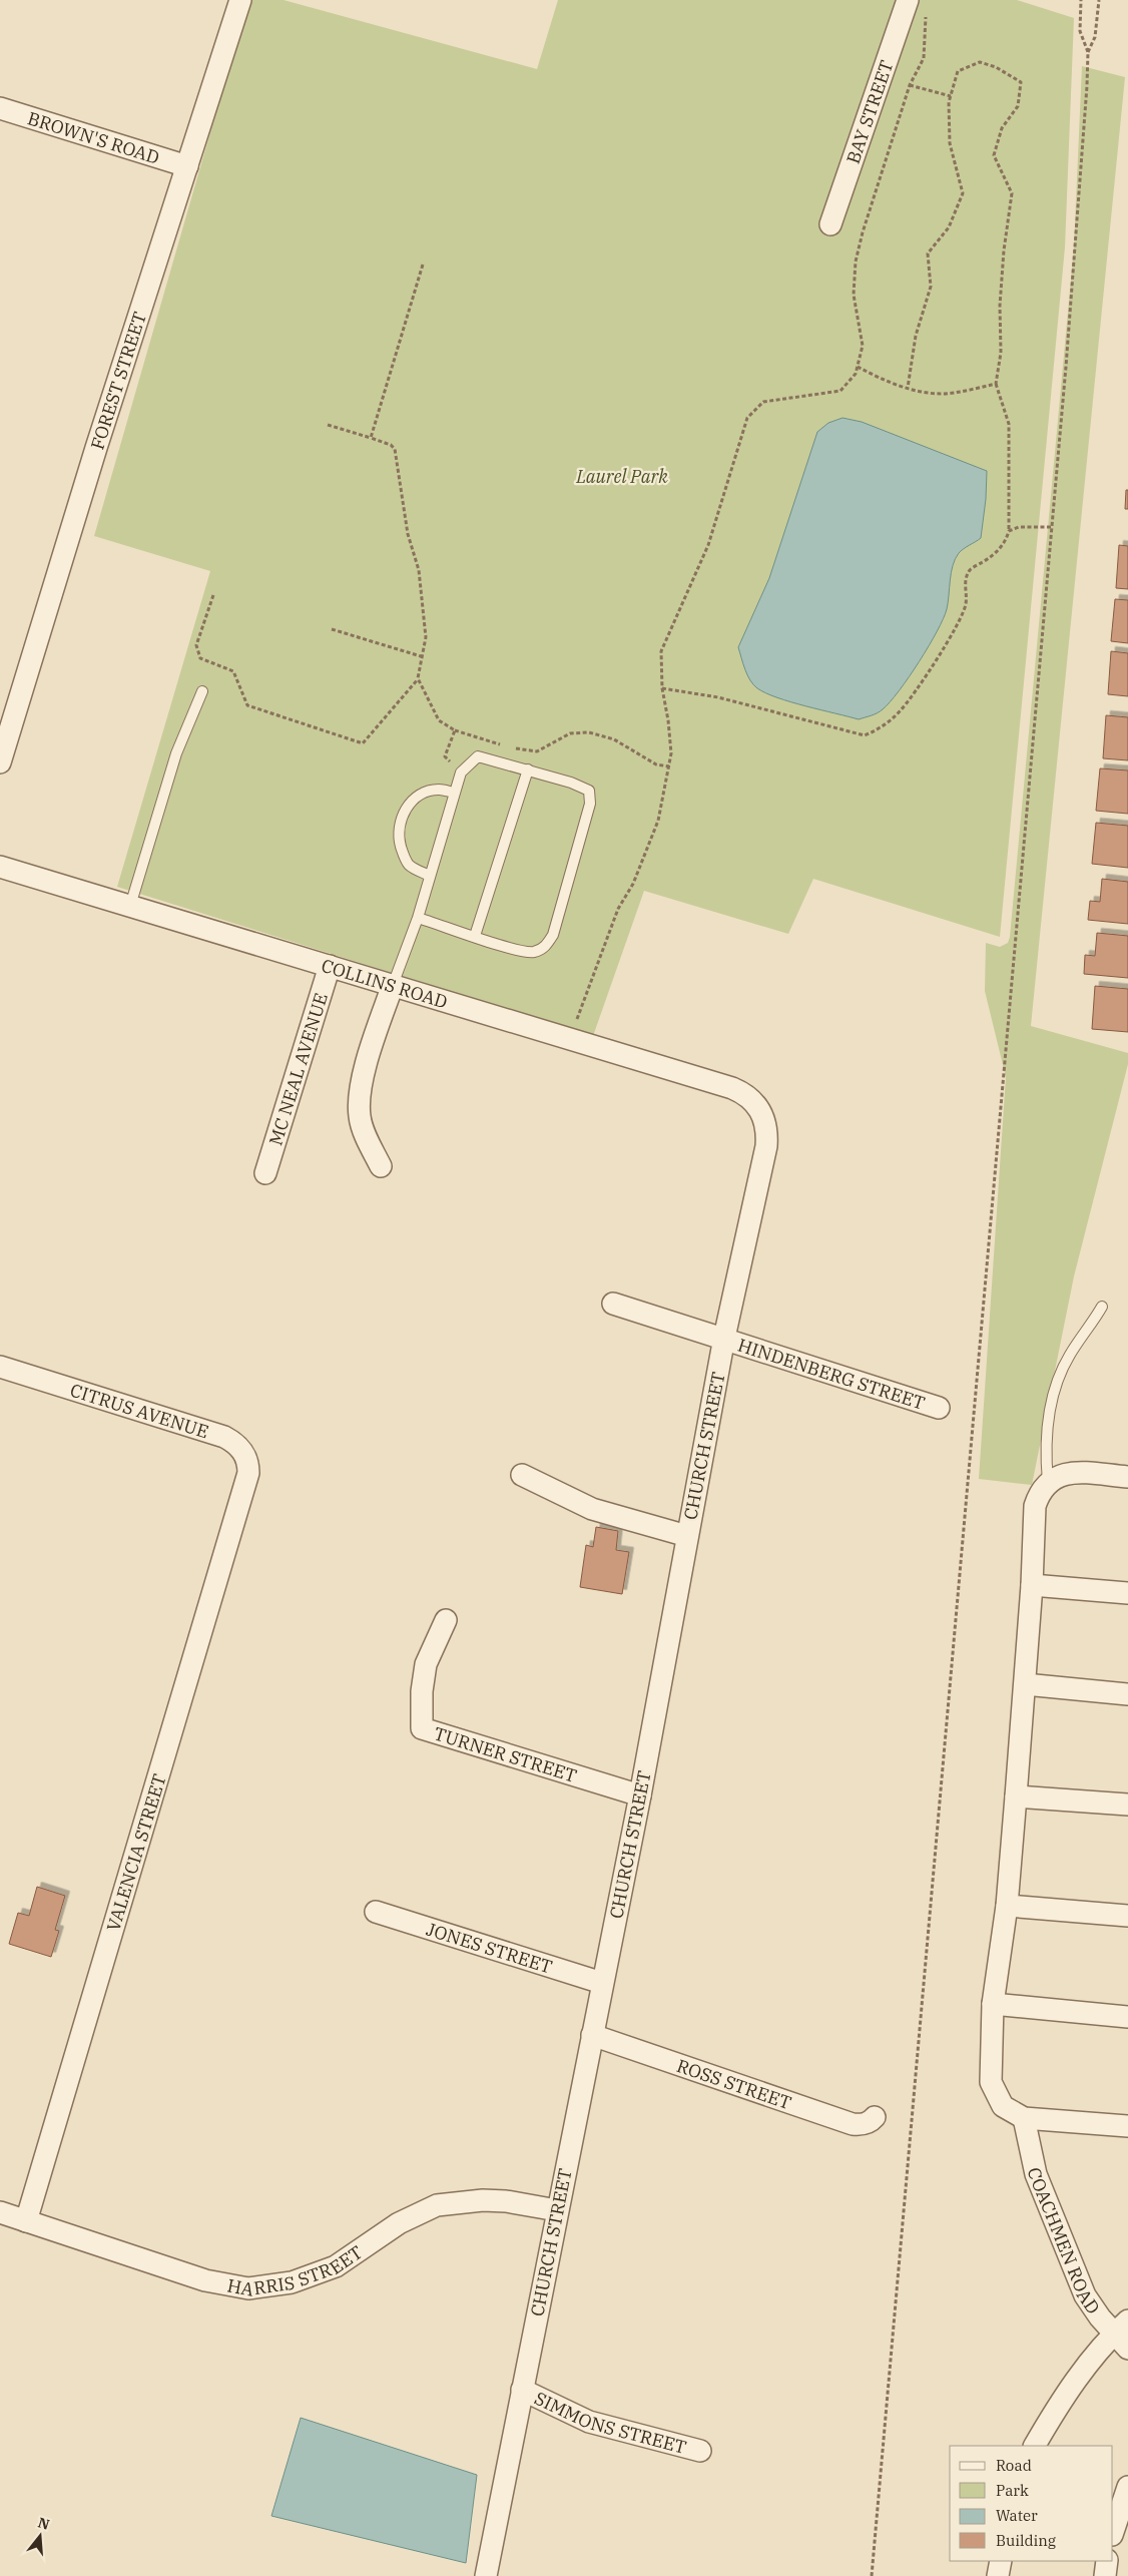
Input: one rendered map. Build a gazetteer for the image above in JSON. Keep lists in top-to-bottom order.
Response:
{
  "streets": {
    "street": [
      "BAY STREET",
      "BROWN'S ROAD",
      "FOREST STREET",
      "COLLINS ROAD",
      "MC NEAL AVENUE",
      "HINDENBERG STREET",
      "CITRUS AVENUE",
      "CHURCH STREET",
      "TURNER STREET",
      "VALENCIA STREET",
      "JONES STREET",
      "ROSS STREET",
      "COACHMEN ROAD",
      "HARRIS STREET",
      "SIMMONS STREET"
    ]
  },
  "crossings": [
    ["BROWN'S ROAD", "FOREST STREET"],
    ["COLLINS ROAD", "MC NEAL AVENUE"],
    ["COLLINS ROAD", "CHURCH STREET"],
    ["HINDENBERG STREET", "CHURCH STREET"],
    ["CITRUS AVENUE", "VALENCIA STREET"],
    ["CHURCH STREET", "TURNER STREET"],
    ["CHURCH STREET", "JONES STREET"],
    ["CHURCH STREET", "ROSS STREET"],
    ["CHURCH STREET", "HARRIS STREET"],
    ["CHURCH STREET", "SIMMONS STREET"],
    ["VALENCIA STREET", "HARRIS STREET"]
  ],
  "parks": ["Laurel Park"],
  "legend": [
    "Road",
    "Park",
    "Water",
    "Building"
  ],
  "north": "top"
}
